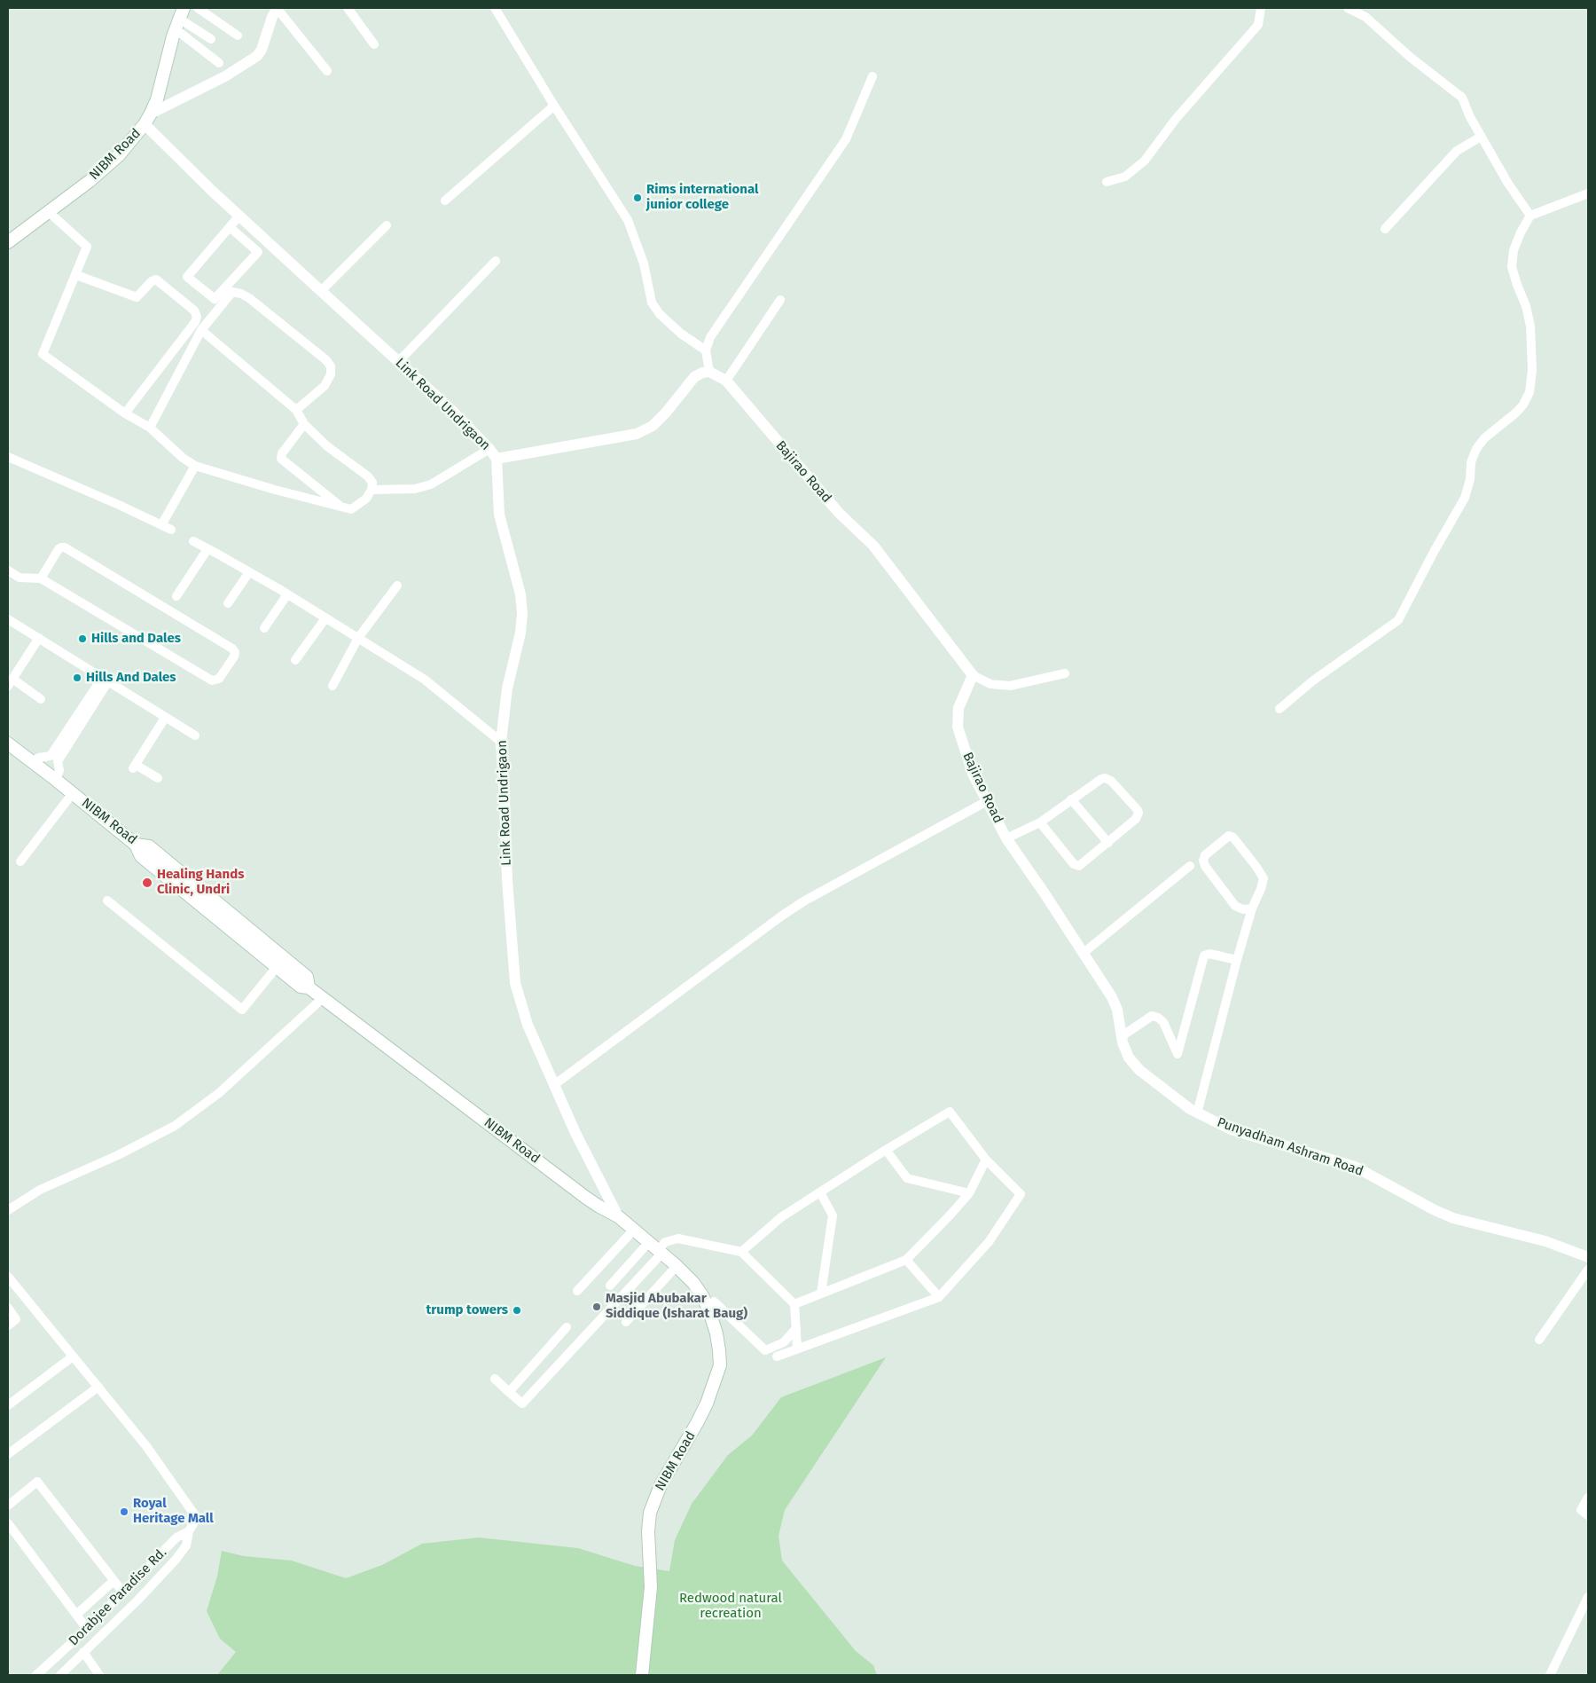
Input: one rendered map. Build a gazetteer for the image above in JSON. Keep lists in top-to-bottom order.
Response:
{
  "streets": {
    "main road": ["NIBM Road"],
    "street": [
      "Link Road Undrigaon",
      "Bajirao Road",
      "Punyadham Ashram Road",
      "Dorabjee Paradise Rd."
    ]
  },
  "crossings": [
    ["NIBM Road", "Link Road Undrigaon"],
    ["Bajirao Road", "Punyadham Ashram Road"]
  ],
  "parks": ["Redwood natural recreation"],
  "places": [
    "Rims international junior college",
    "Hills and Dales",
    "Hills And Dales",
    "Healing Hands Clinic, Undri",
    "Masjid Abubakar Siddique (Isharat Baug)",
    "trump towers",
    "Royal Heritage Mall"
  ]
}
